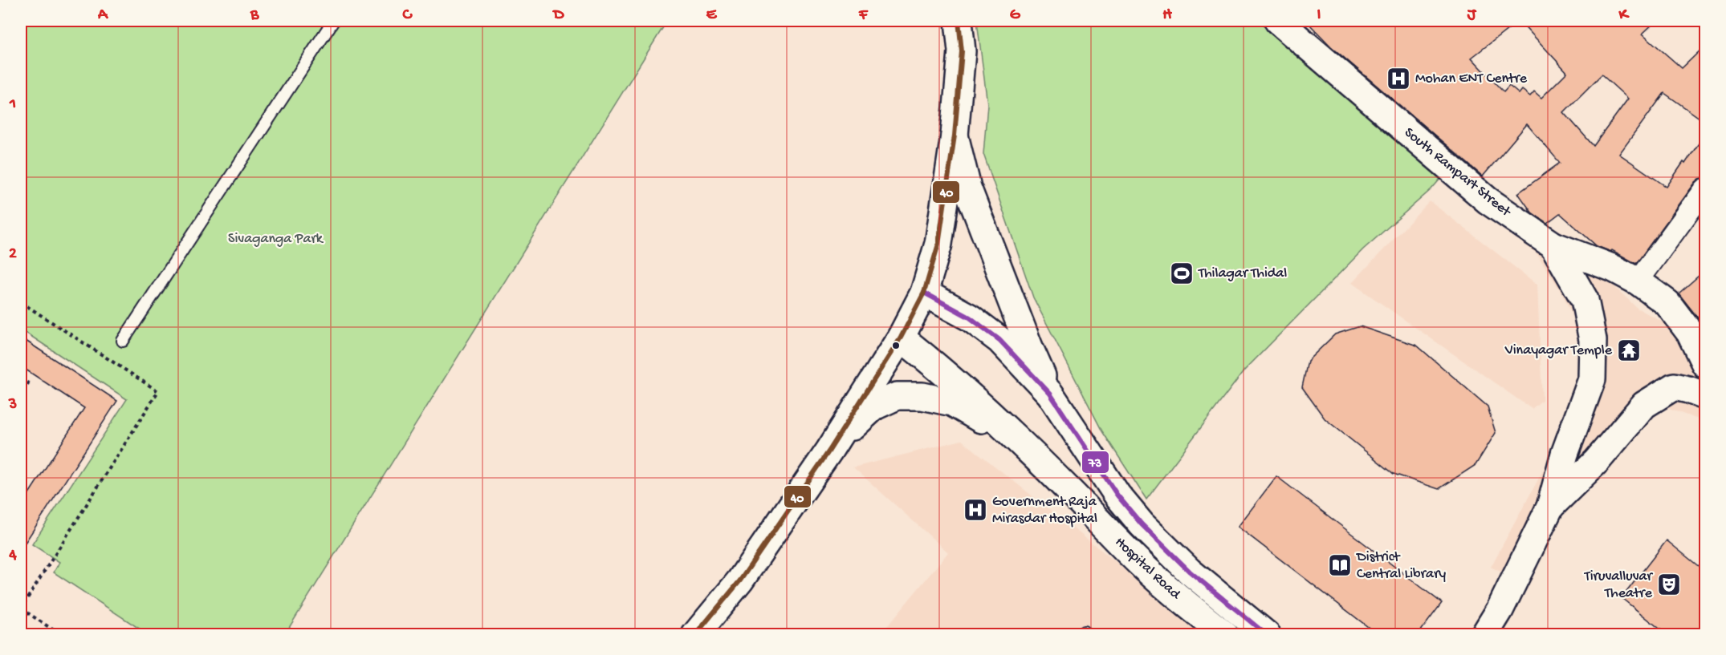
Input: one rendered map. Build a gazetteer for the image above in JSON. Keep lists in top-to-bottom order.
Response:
{
  "streets": {
    "main road": ["South Rampart Street", "Hospital Road"]
  },
  "parks": ["Sivaganga Park"],
  "places": {
    "hospital": ["Mohan ENT Centre", "Government Raja Mirasdar Hospital"],
    "sports": ["Thilagar Thidal"],
    "temple": ["Vinayagar Temple"],
    "library": ["District Central Library"],
    "theatre": ["Tiruvalluvar Theatre"]
  },
  "lines": ["transit line 40", "transit line 73"],
  "grid": {
    "columns": [
      "A",
      "B",
      "C",
      "D",
      "E",
      "F",
      "G",
      "H",
      "I",
      "J",
      "K"
    ],
    "rows": [
      "1",
      "2",
      "3",
      "4"
    ]
  }
}
